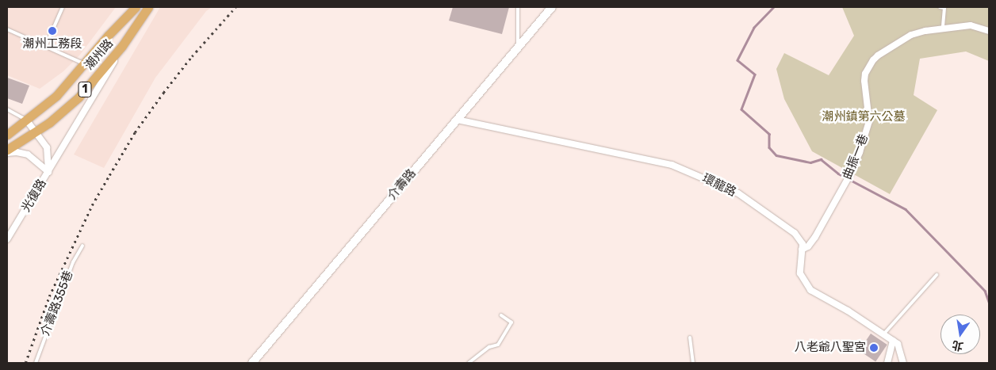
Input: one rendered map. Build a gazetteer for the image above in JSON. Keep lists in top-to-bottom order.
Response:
{
  "streets": {
    "main road": ["潮州路", "1", "介壽路"],
    "street": ["曲振一巷", "環龍路", "光復路"],
    "lane": ["介壽路355巷"]
  },
  "crossings": [
    ["潮州路", "光復路"],
    ["曲振一巷", "環龍路"],
    ["介壽路", "環龍路"]
  ],
  "parks": ["潮州鎮第六公墓"],
  "places": ["潮州工務段", "八老爺八聖宮"],
  "north": "bottom"
}
